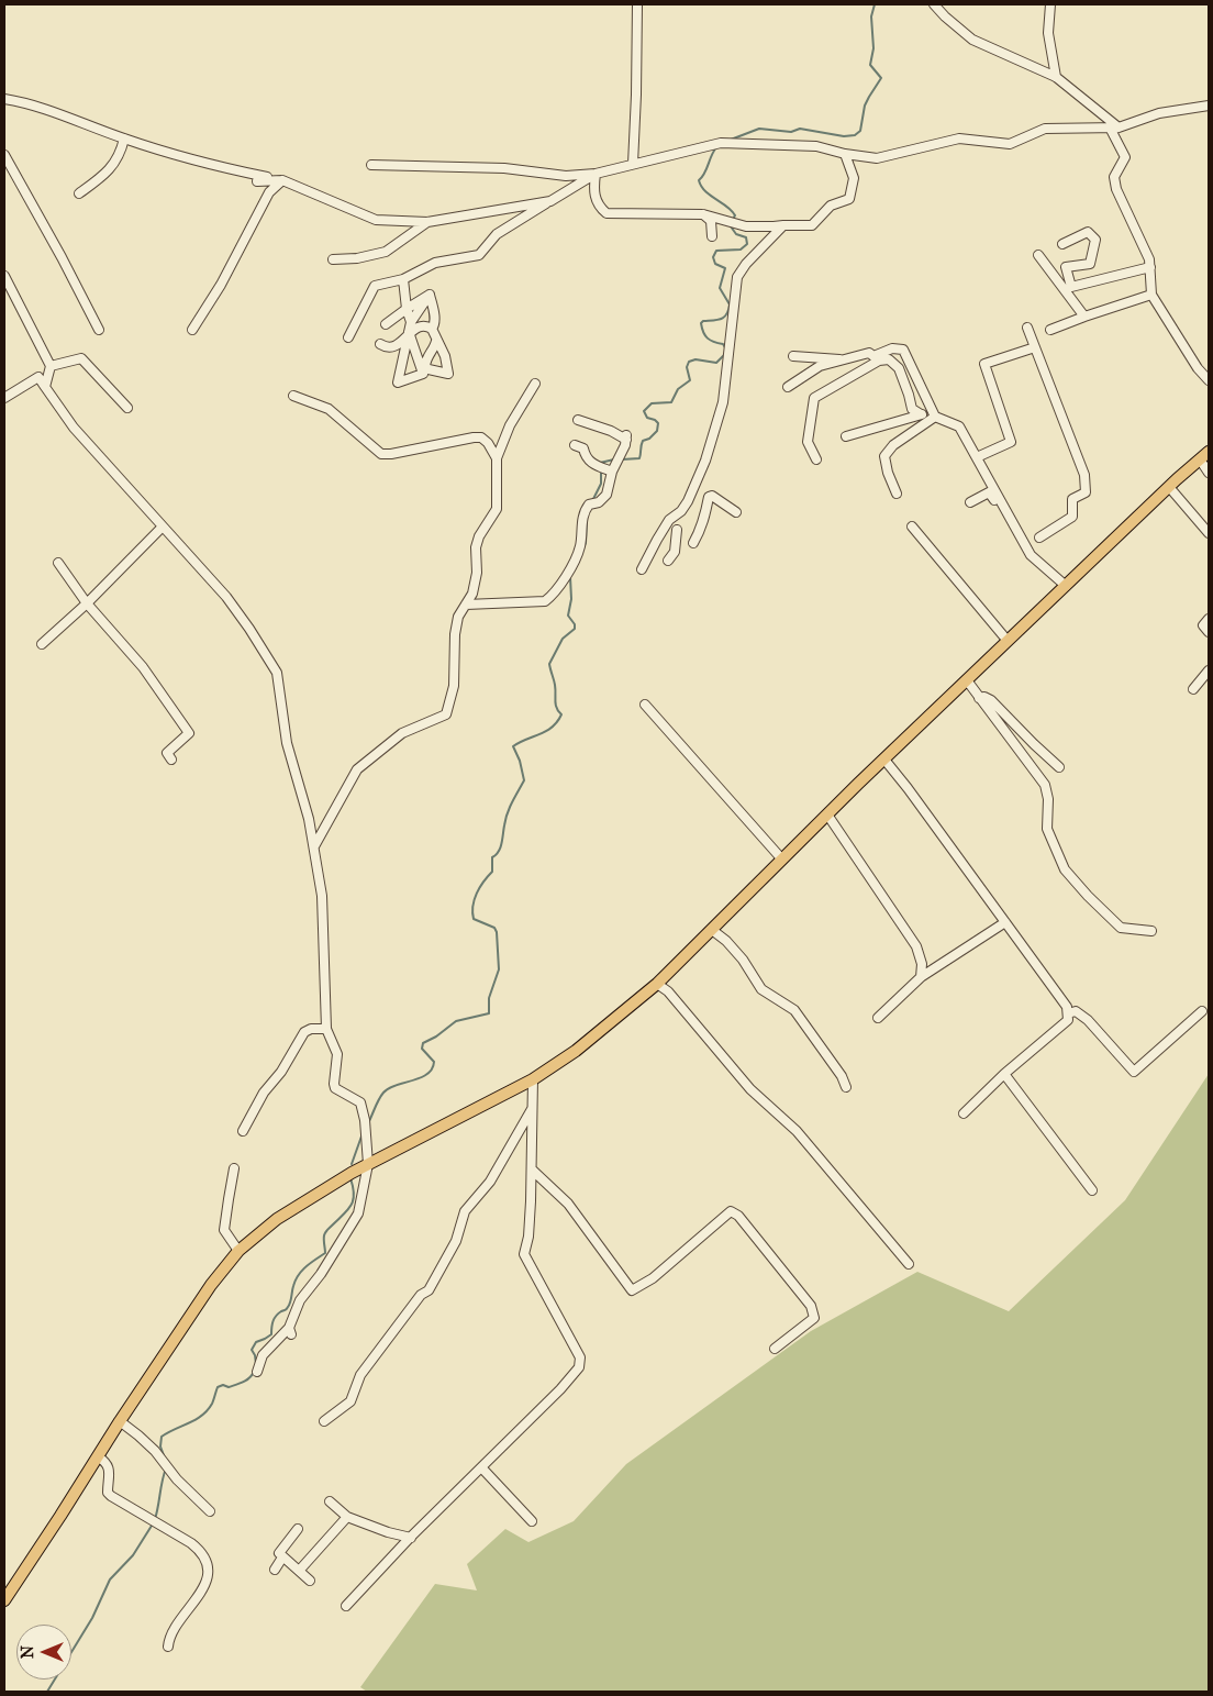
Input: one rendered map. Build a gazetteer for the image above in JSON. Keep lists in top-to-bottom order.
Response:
{
  "north": "left"
}
